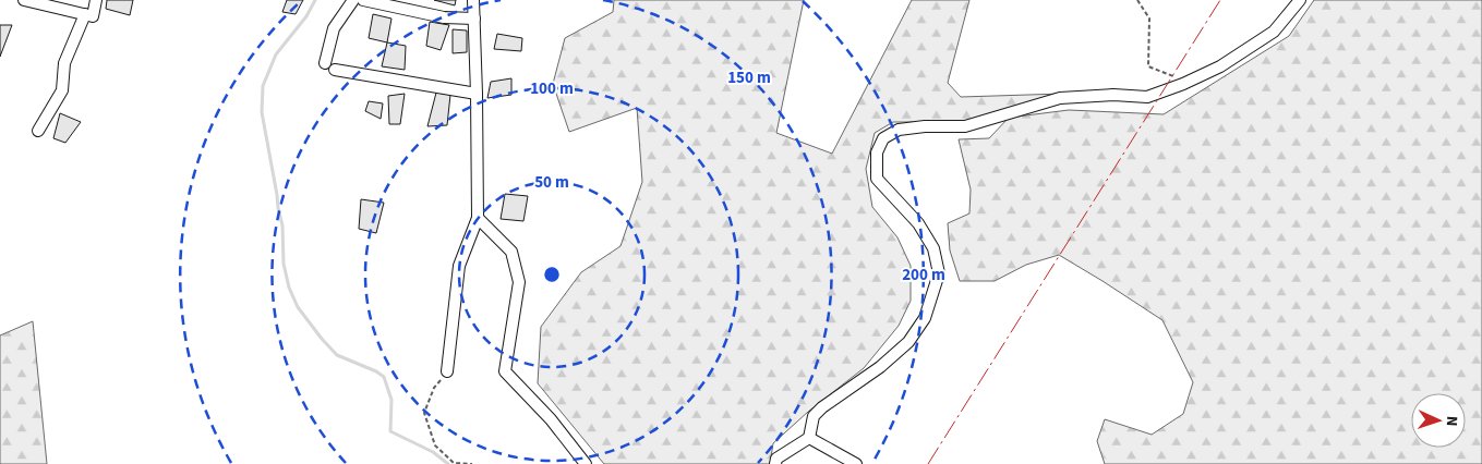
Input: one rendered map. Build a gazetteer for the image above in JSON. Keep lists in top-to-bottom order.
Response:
{
  "north": "right",
  "rings": [
    "150 m",
    "100 m",
    "50 m",
    "200 m"
  ]
}
